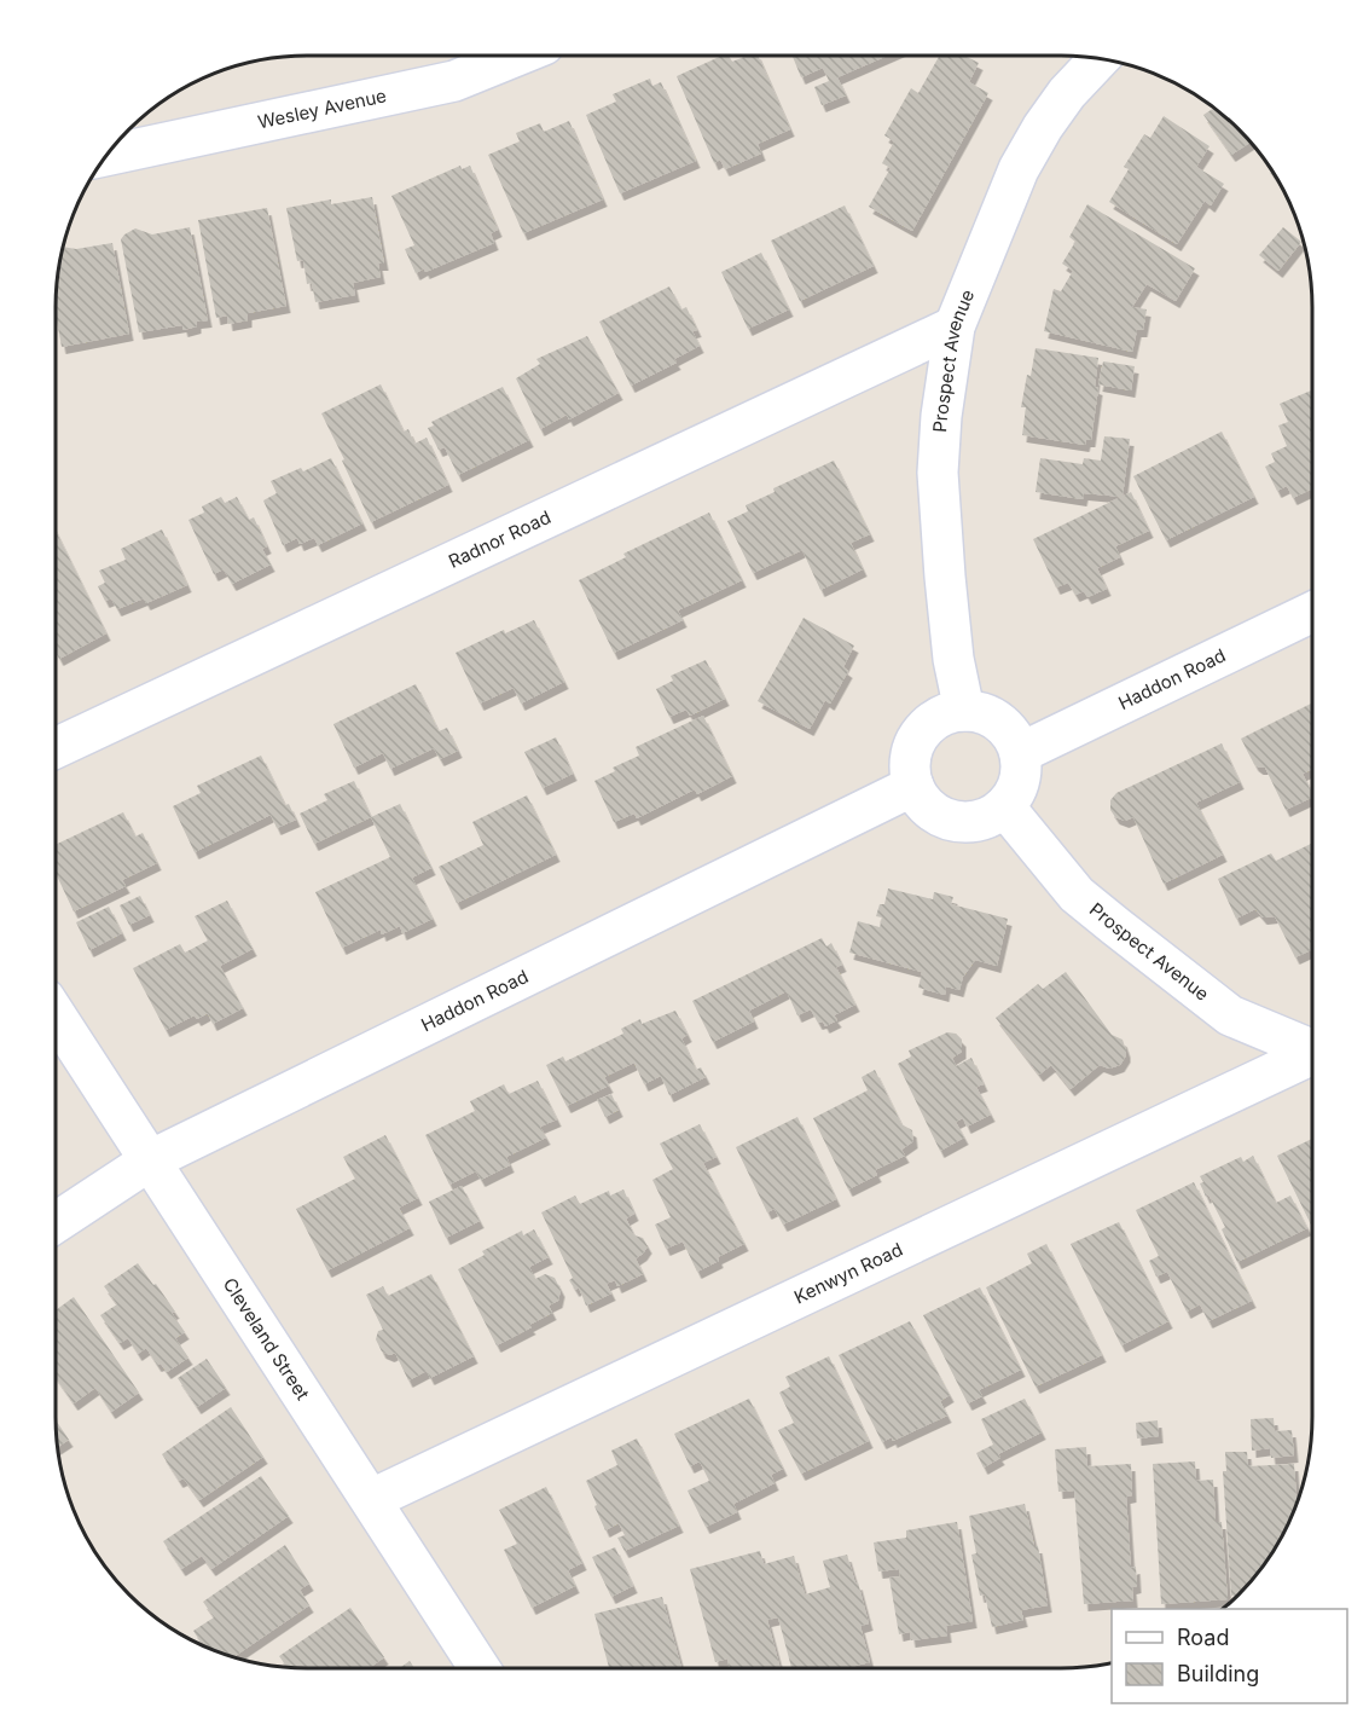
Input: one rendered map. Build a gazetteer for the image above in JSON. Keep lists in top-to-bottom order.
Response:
{
  "streets": {
    "street": [
      "Wesley Avenue",
      "Prospect Avenue",
      "Radnor Road",
      "Haddon Road",
      "Kenwyn Road",
      "Cleveland Street"
    ]
  },
  "crossings": [
    ["Prospect Avenue", "Radnor Road"],
    ["Prospect Avenue", "Haddon Road"],
    ["Haddon Road", "Cleveland Street"],
    ["Kenwyn Road", "Cleveland Street"]
  ],
  "legend": ["Road", "Building"]
}
